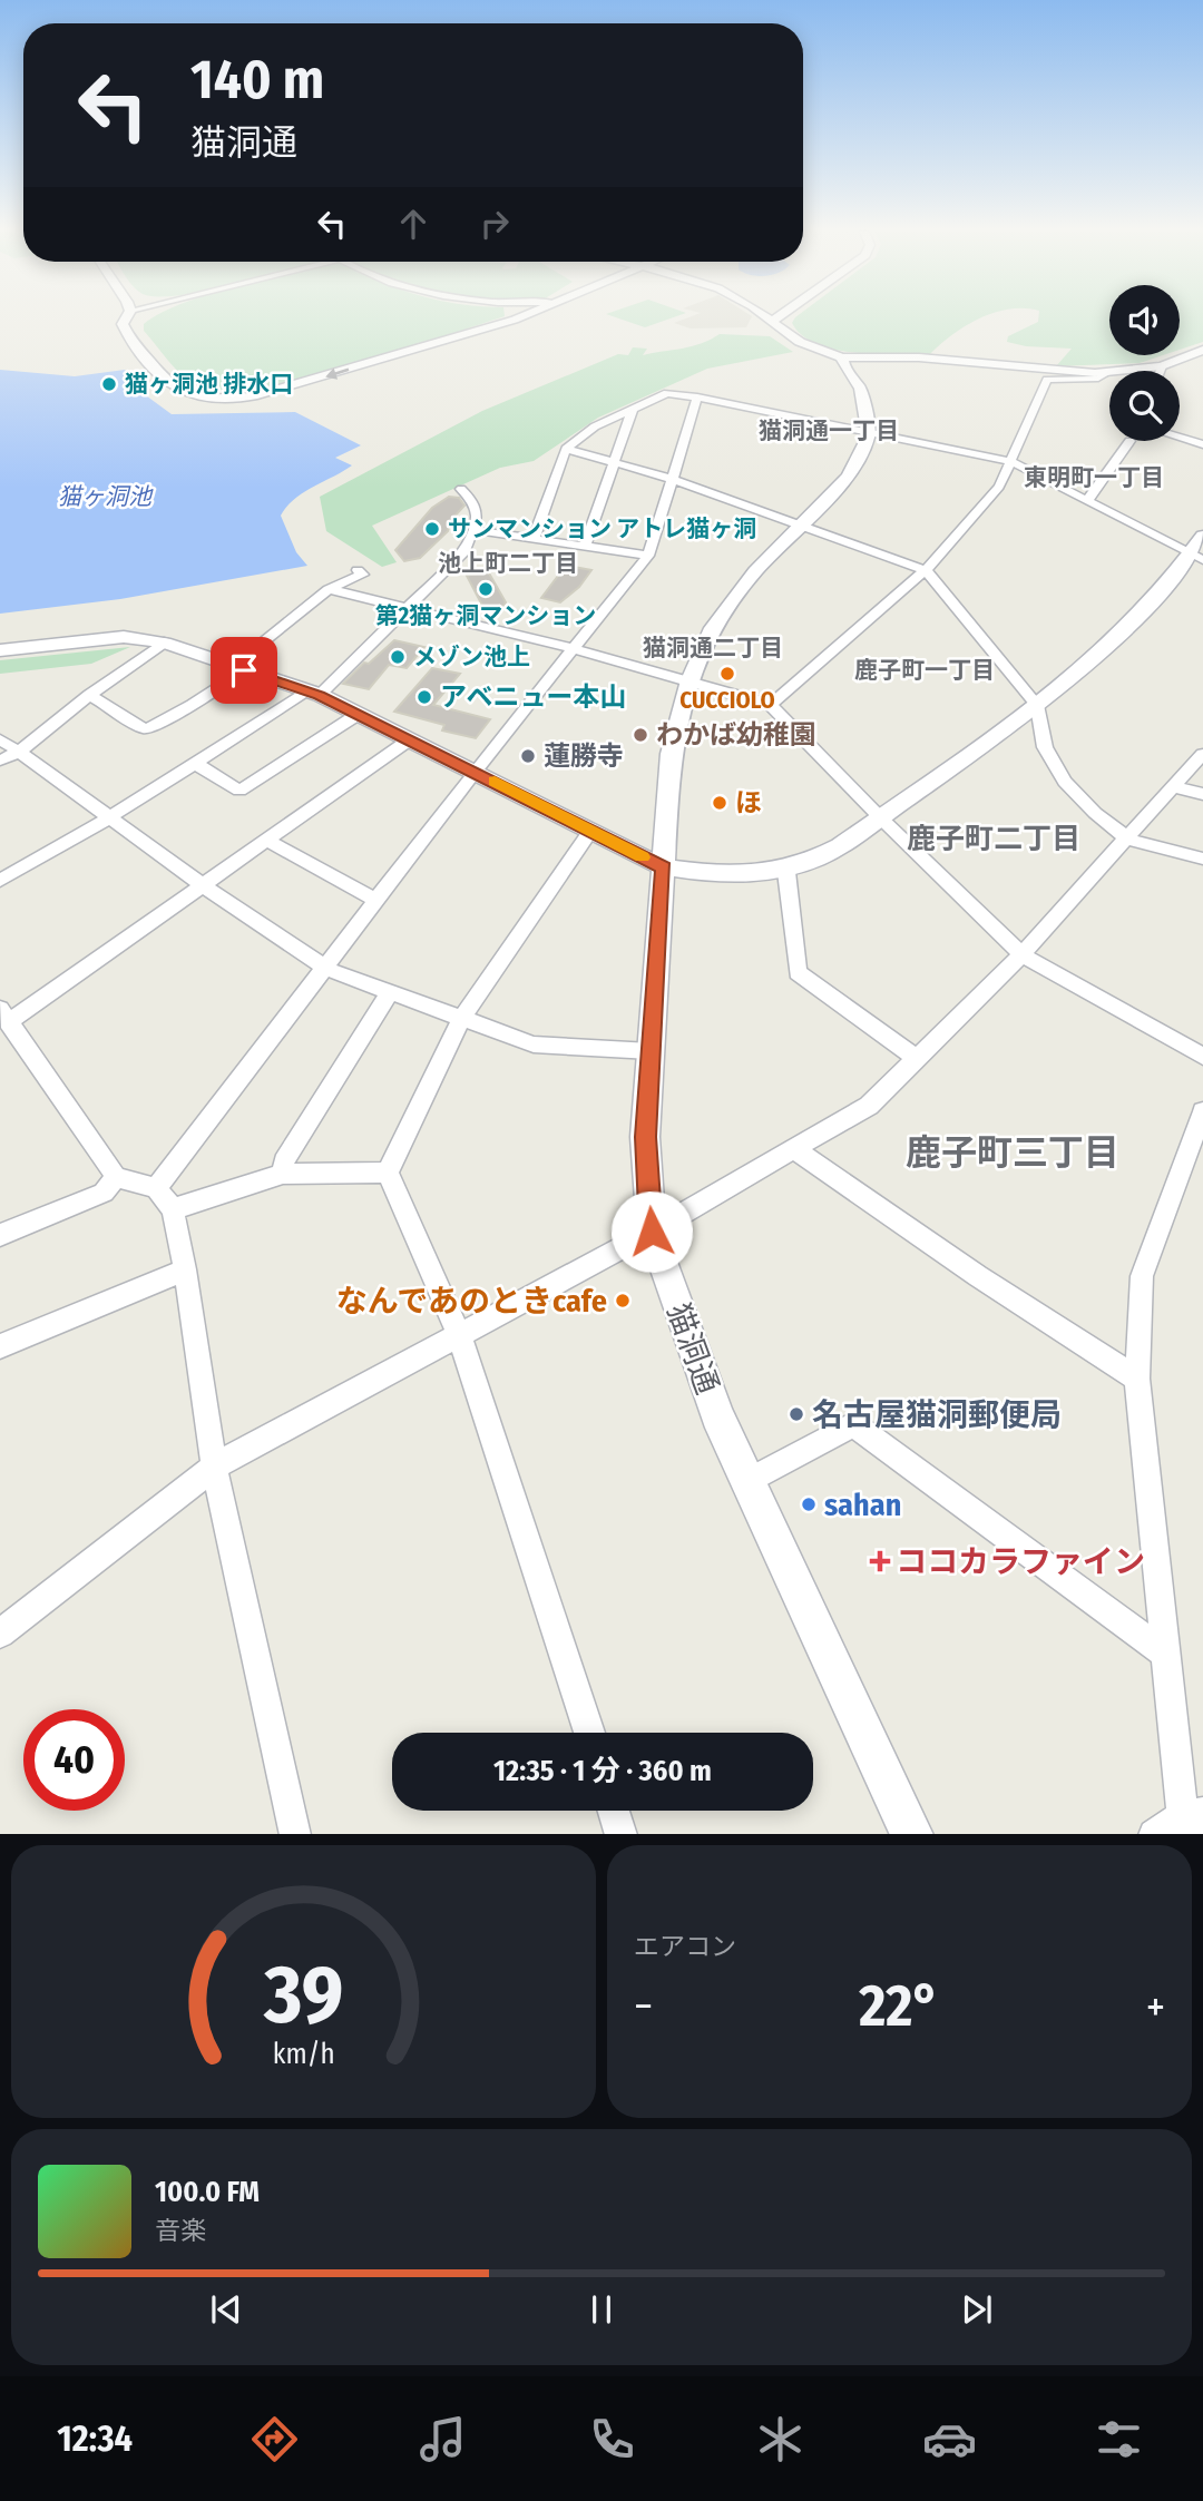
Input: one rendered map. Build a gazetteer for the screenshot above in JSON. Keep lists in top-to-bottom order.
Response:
{
  "streets": {
    "street": ["猫洞通"]
  },
  "districts": [
    "猫洞通一丁目",
    "東明町一丁目",
    "池上町二丁目",
    "猫洞通二丁目",
    "鹿子町一丁目",
    "鹿子町二丁目",
    "鹿子町三丁目"
  ],
  "water": ["猫ヶ洞池"],
  "places": {
    "other": [
      "猫ヶ洞池 排水口",
      "サンマンション アトレ猫ヶ洞",
      "第2猫ヶ洞マンション",
      "メゾン池上",
      "CUCCIOLO",
      "アベニュー本山",
      "わかば幼稚園",
      "蓮勝寺",
      "ほ",
      "なんであのときcafe",
      "名古屋猫洞郵便局",
      "sahan"
    ],
    "health": ["ココカラファイン"]
  },
  "page": {
    "turn": ["140 m", "猫洞通"],
    "limit": "40",
    "trip": "12:35 · 1 分 · 360 m",
    "tile": "エアコン",
    "heat": ["−", "22°", "+"],
    "song": ["100.0 FM", "音楽"],
    "tabs": "12:34",
    "gauge": ["39", "km/h"]
  }
}
